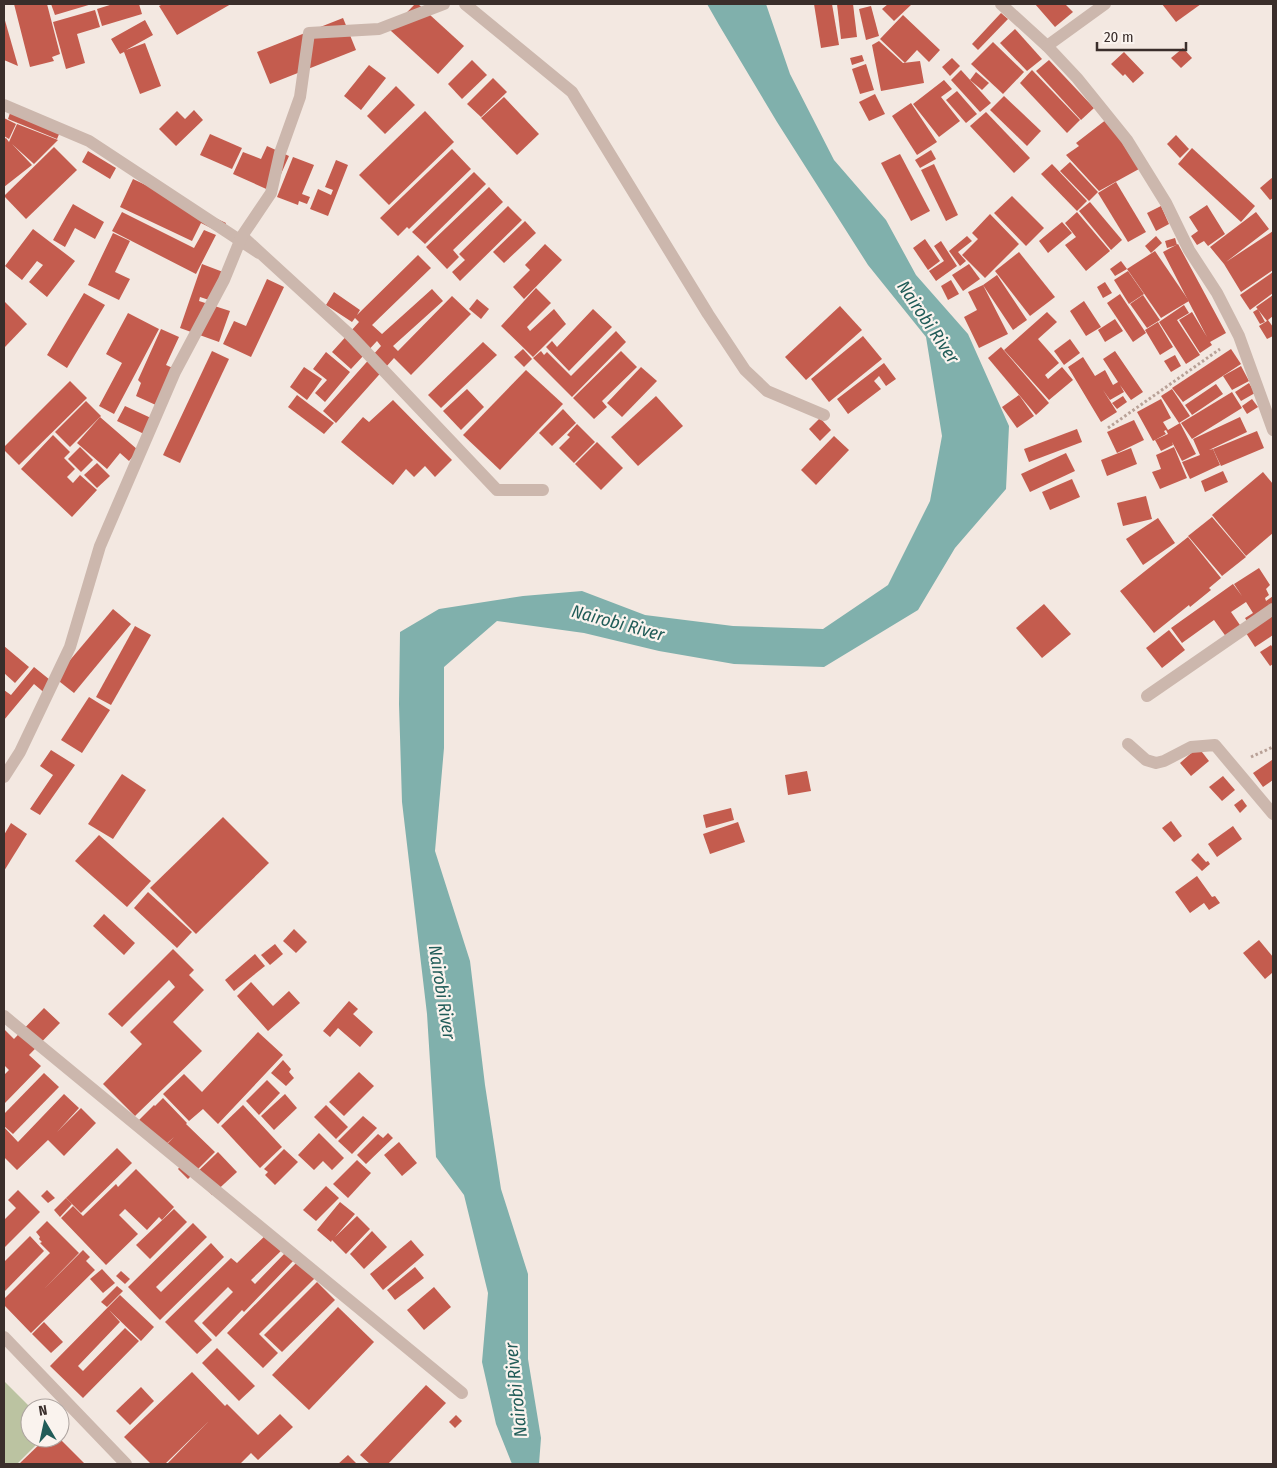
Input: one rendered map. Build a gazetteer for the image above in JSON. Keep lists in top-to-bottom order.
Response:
{
  "water": ["Nairobi River"],
  "scale_bar": "20 m",
  "north": "top"
}
